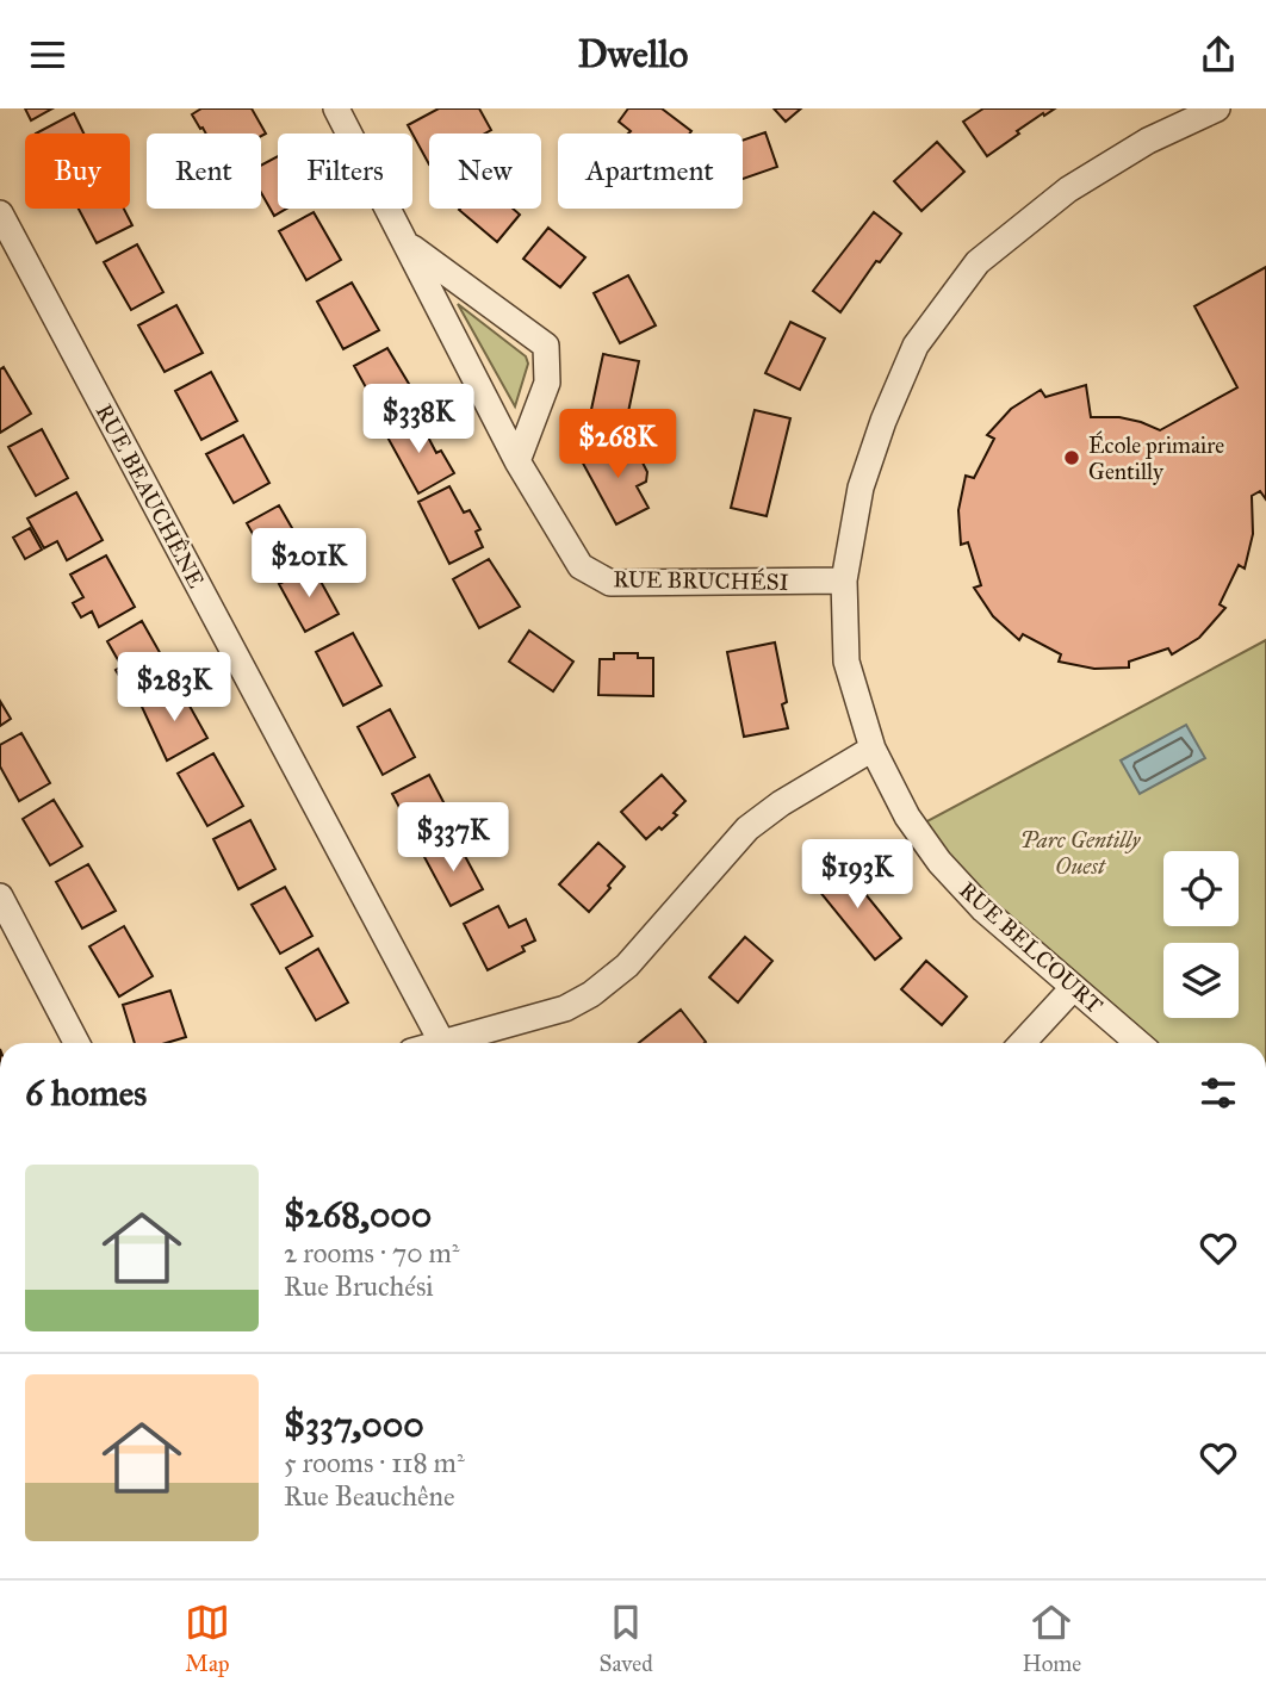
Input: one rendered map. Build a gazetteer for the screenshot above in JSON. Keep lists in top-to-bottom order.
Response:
{
  "streets": {
    "street": ["RUE BEAUCHÊNE", "RUE BRUCHÉSI", "RUE BELCOURT"]
  },
  "crossings": [
    ["RUE BRUCHÉSI", "RUE BELCOURT"]
  ],
  "parks": ["Parc Gentilly Ouest"],
  "places": ["École primaire Gentilly"],
  "page": {
    "header": "Dwello",
    "chip": [
      "Buy",
      "Rent",
      "Filters",
      "New",
      "Apartment"
    ],
    "price": [
      "$338K",
      "$268K",
      "$201K",
      "$283K",
      "$337K",
      "$193K"
    ],
    "heading": "6 homes",
    "list": [
      {
        "name": "$268,000",
        "note": "2 rooms · 70 m² · Rue Bruchési"
      },
      {
        "name": "$337,000",
        "note": "5 rooms · 118 m² · Rue Beauchêne"
      }
    ],
    "tabs": ["Map", "Saved", "Home"]
  }
}
